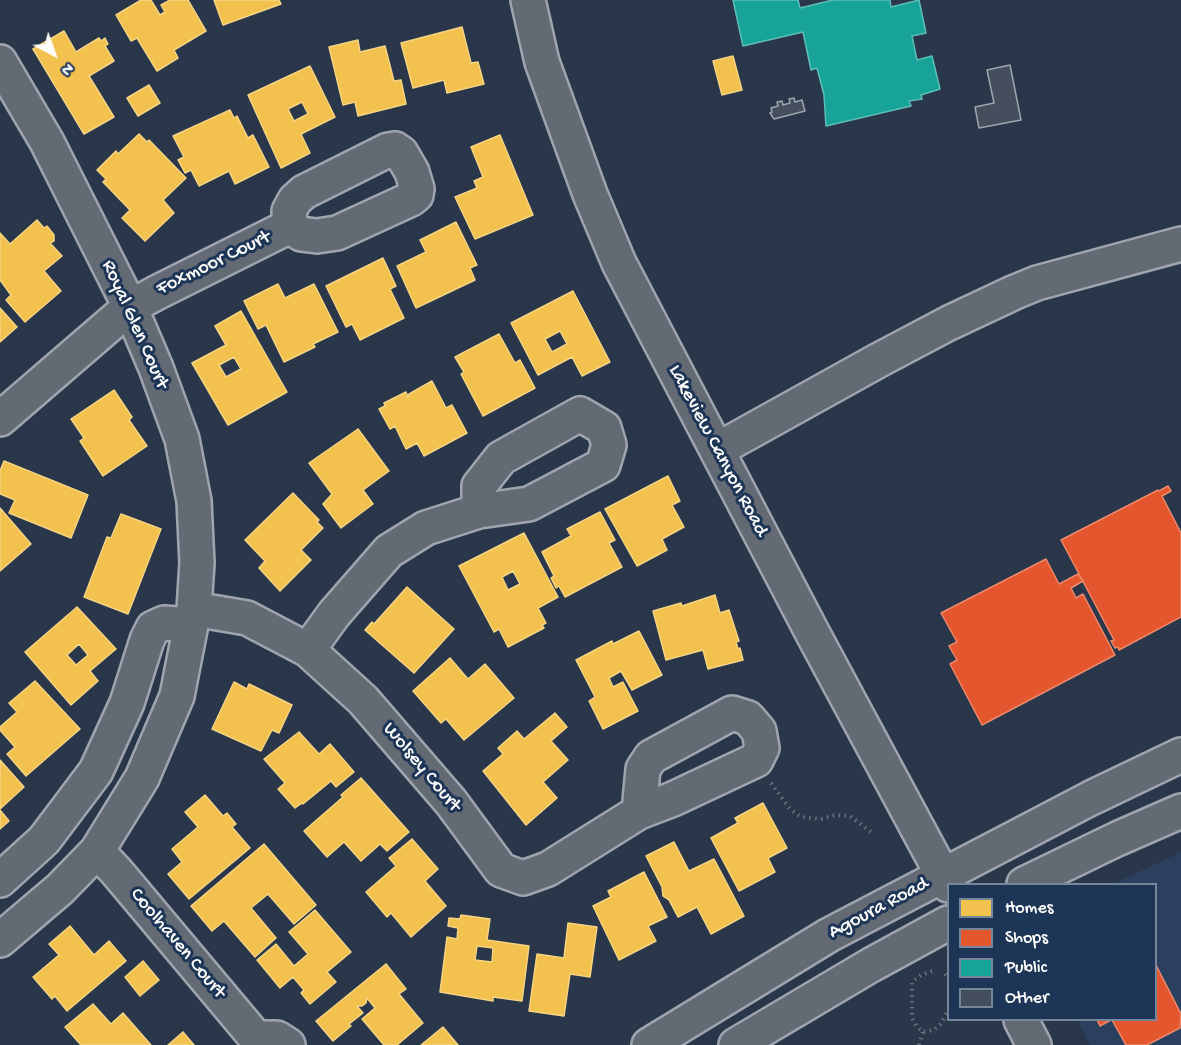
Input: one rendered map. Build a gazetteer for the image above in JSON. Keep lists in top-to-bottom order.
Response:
{
  "streets": {
    "street": [
      "Foxmoor Court",
      "Royal Glen Court",
      "Lakeview Canyon Road",
      "Wolsey Court",
      "Agoura Road",
      "Coolhaven Court"
    ]
  },
  "crossings": [
    ["Foxmoor Court", "Royal Glen Court"],
    ["Royal Glen Court", "Wolsey Court"],
    ["Royal Glen Court", "Coolhaven Court"],
    ["Lakeview Canyon Road", "Agoura Road"]
  ],
  "legend": [
    "Homes",
    "Shops",
    "Public",
    "Other"
  ],
  "north": "bottom right"
}
